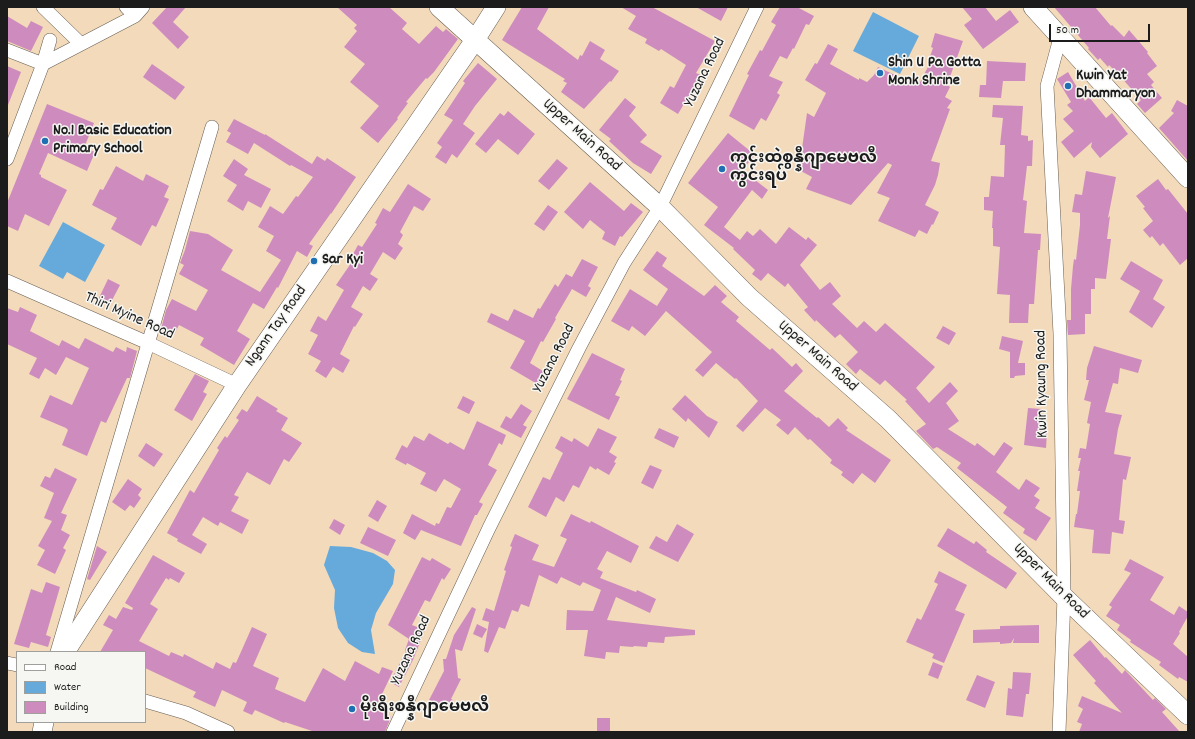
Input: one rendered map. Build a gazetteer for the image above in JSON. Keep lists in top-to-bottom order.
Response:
{
  "streets": {
    "main road": ["Upper Main Road", "Ngann Tay Road"],
    "street": ["Yuzana Road", "Thiri Myine Road", "Kwin Kyaung Road"]
  },
  "crossings": [
    ["Yuzana Road", "Upper Main Road"],
    ["Upper Main Road", "Ngann Tay Road"],
    ["Upper Main Road", "Kwin Kyaung Road"],
    ["Thiri Myine Road", "Ngann Tay Road"]
  ],
  "places": [
    "Shin U Pa Gotta Monk Shrine",
    "Kwin Yat Dhammaryon",
    "No.1 Basic Education Primary School",
    "ကွင်းထဲစွန္နီဂျာမေဗလီ ကွင်းရပ်",
    "Sar Kyi",
    "မိုးရီးစန္နီဂျာမေဗလီ"
  ],
  "legend": ["Road", "Water", "Building"],
  "scale_bar": "50 m"
}
